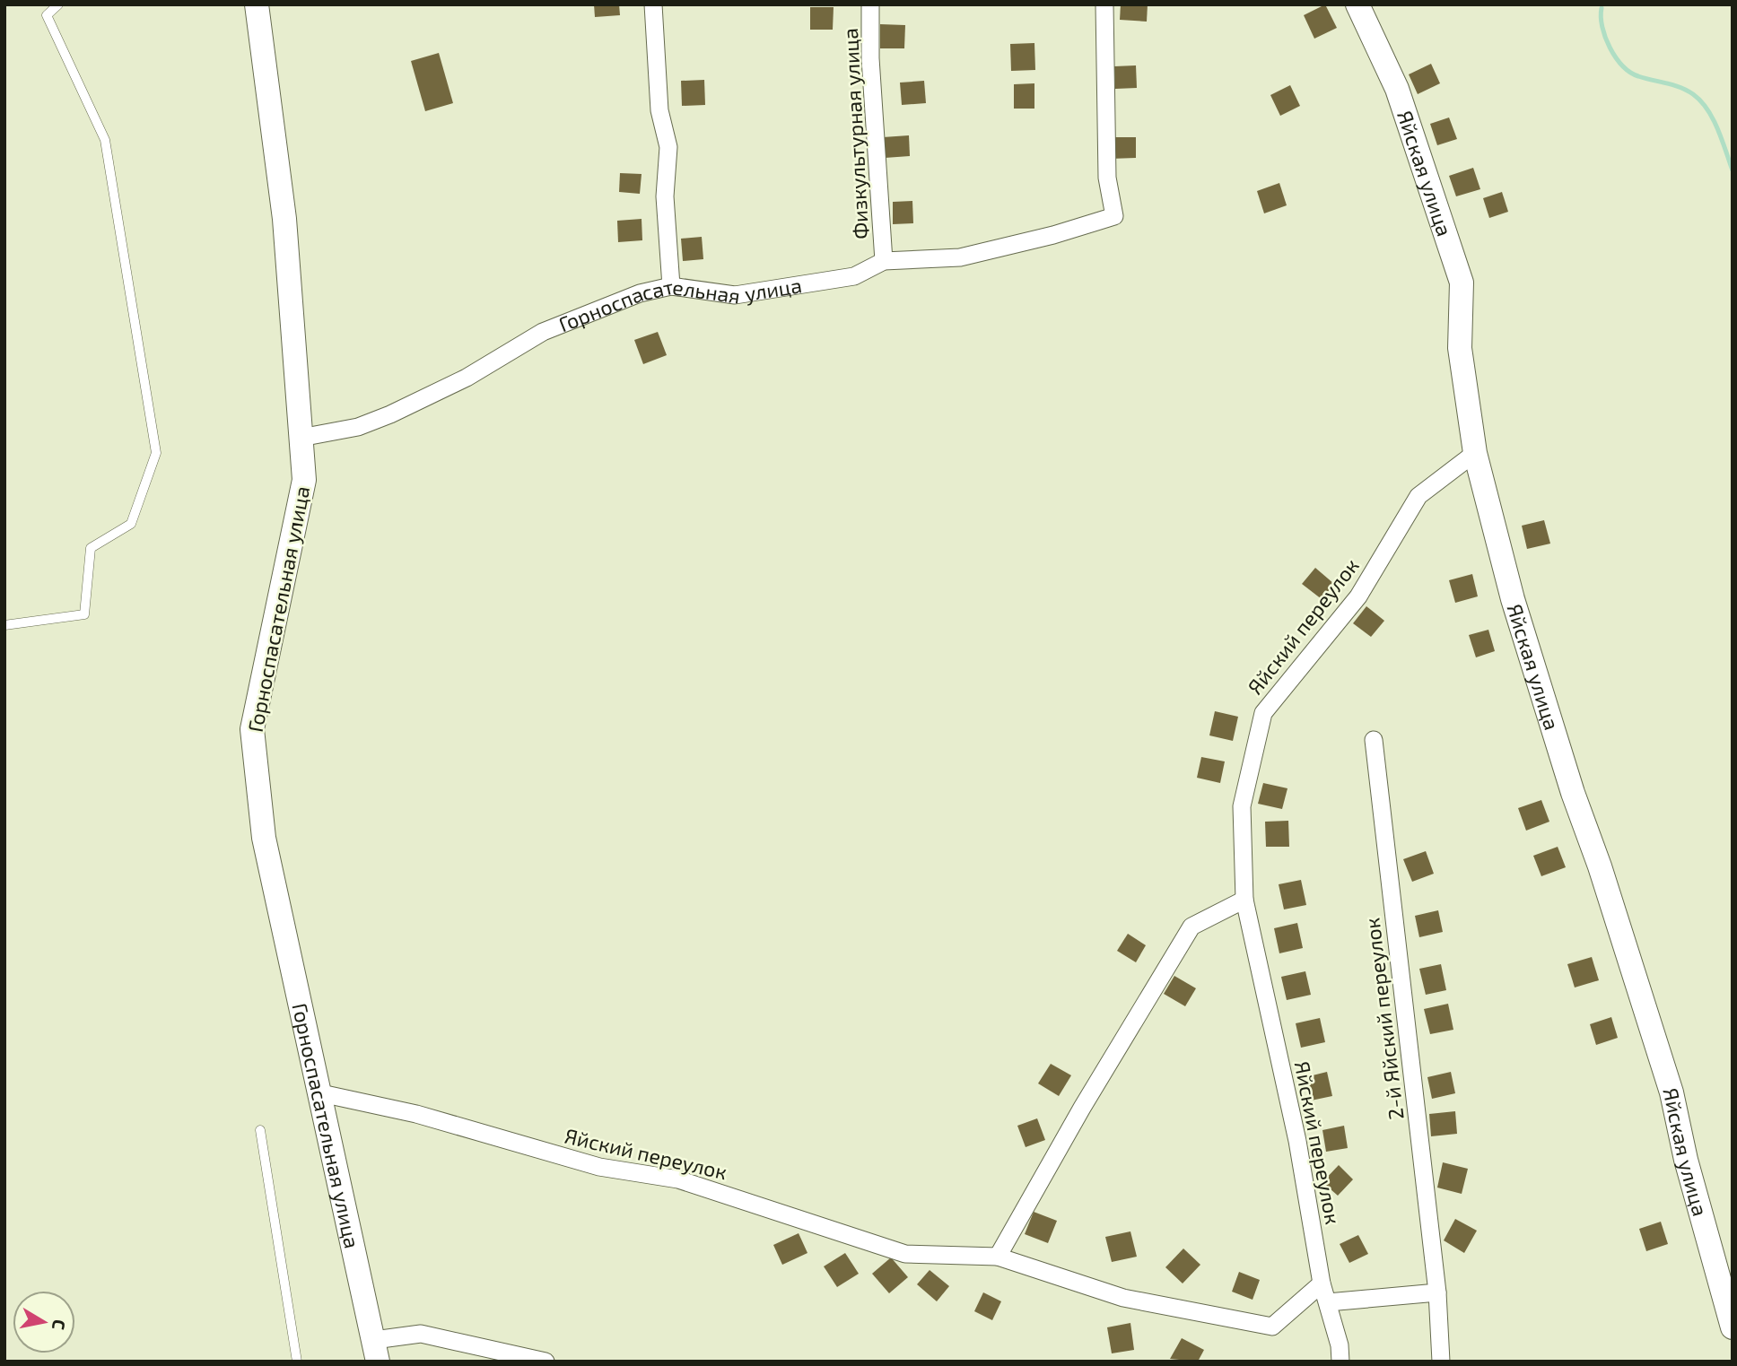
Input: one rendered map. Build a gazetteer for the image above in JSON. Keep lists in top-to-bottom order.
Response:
{
  "streets": {
    "street": [
      "Физкультурная улица",
      "Яйская улица",
      "Горноспасательная улица",
      "Яйский переулок",
      "2-й Яйский переулок"
    ]
  },
  "crossings": [
    ["Физкультурная улица", "Горноспасательная улица"],
    ["Яйская улица", "Яйский переулок"],
    ["Горноспасательная улица", "Яйский переулок"]
  ],
  "north": "right"
}
